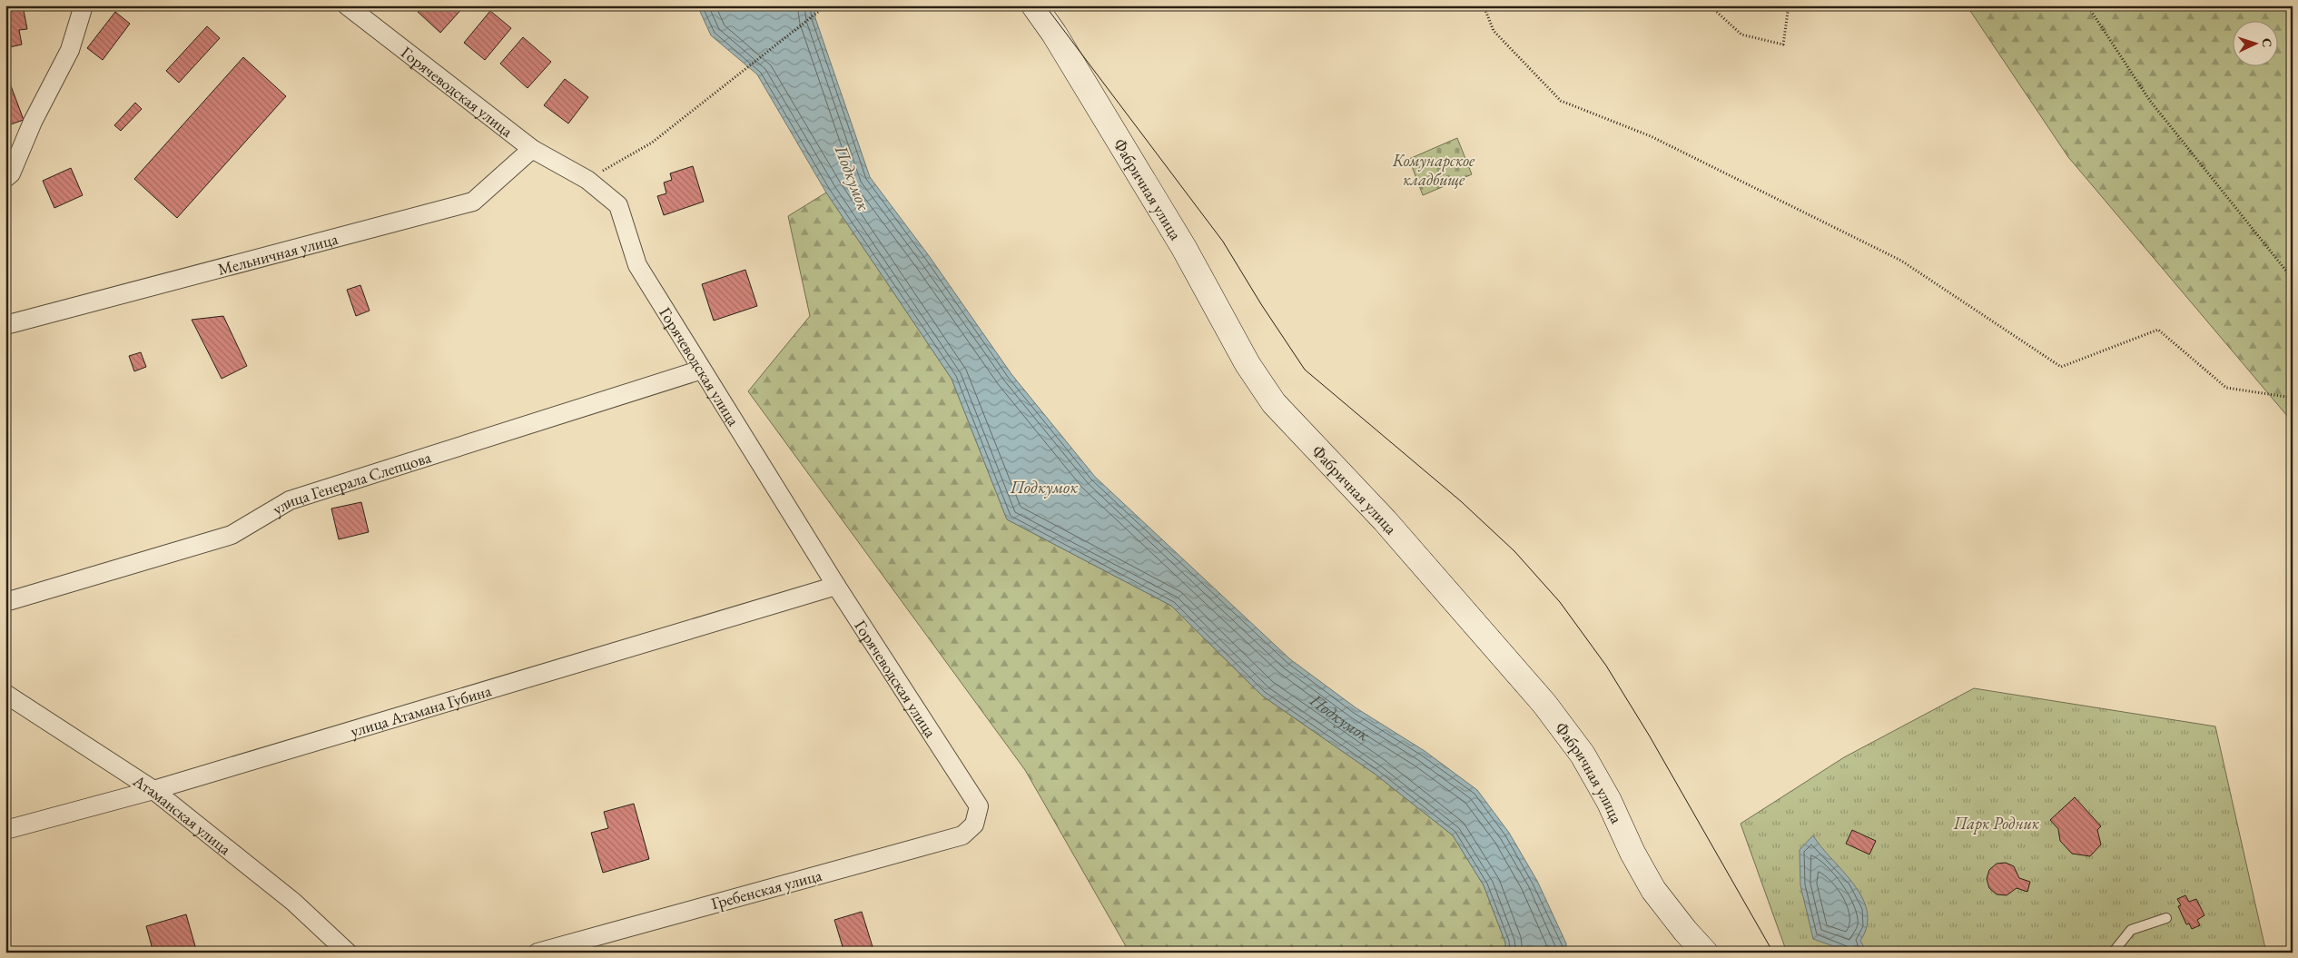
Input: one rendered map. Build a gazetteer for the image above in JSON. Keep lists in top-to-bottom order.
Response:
{
  "streets": {
    "main road": ["Фабричная улица"],
    "street": [
      "Горячеводская улица",
      "Мельничная улица",
      "улица Генерала Слепцова",
      "улица Атамана Губина",
      "Атаманская улица",
      "Гребенская улица"
    ]
  },
  "crossings": [
    ["Горячеводская улица", "Мельничная улица"],
    ["Горячеводская улица", "улица Генерала Слепцова"],
    ["Горячеводская улица", "улица Атамана Губина"],
    ["Горячеводская улица", "Гребенская улица"],
    ["улица Атамана Губина", "Атаманская улица"]
  ],
  "water": ["Подкумок"],
  "parks": ["Комунарское кладбище", "Парк Родник"],
  "north": "right"
}
